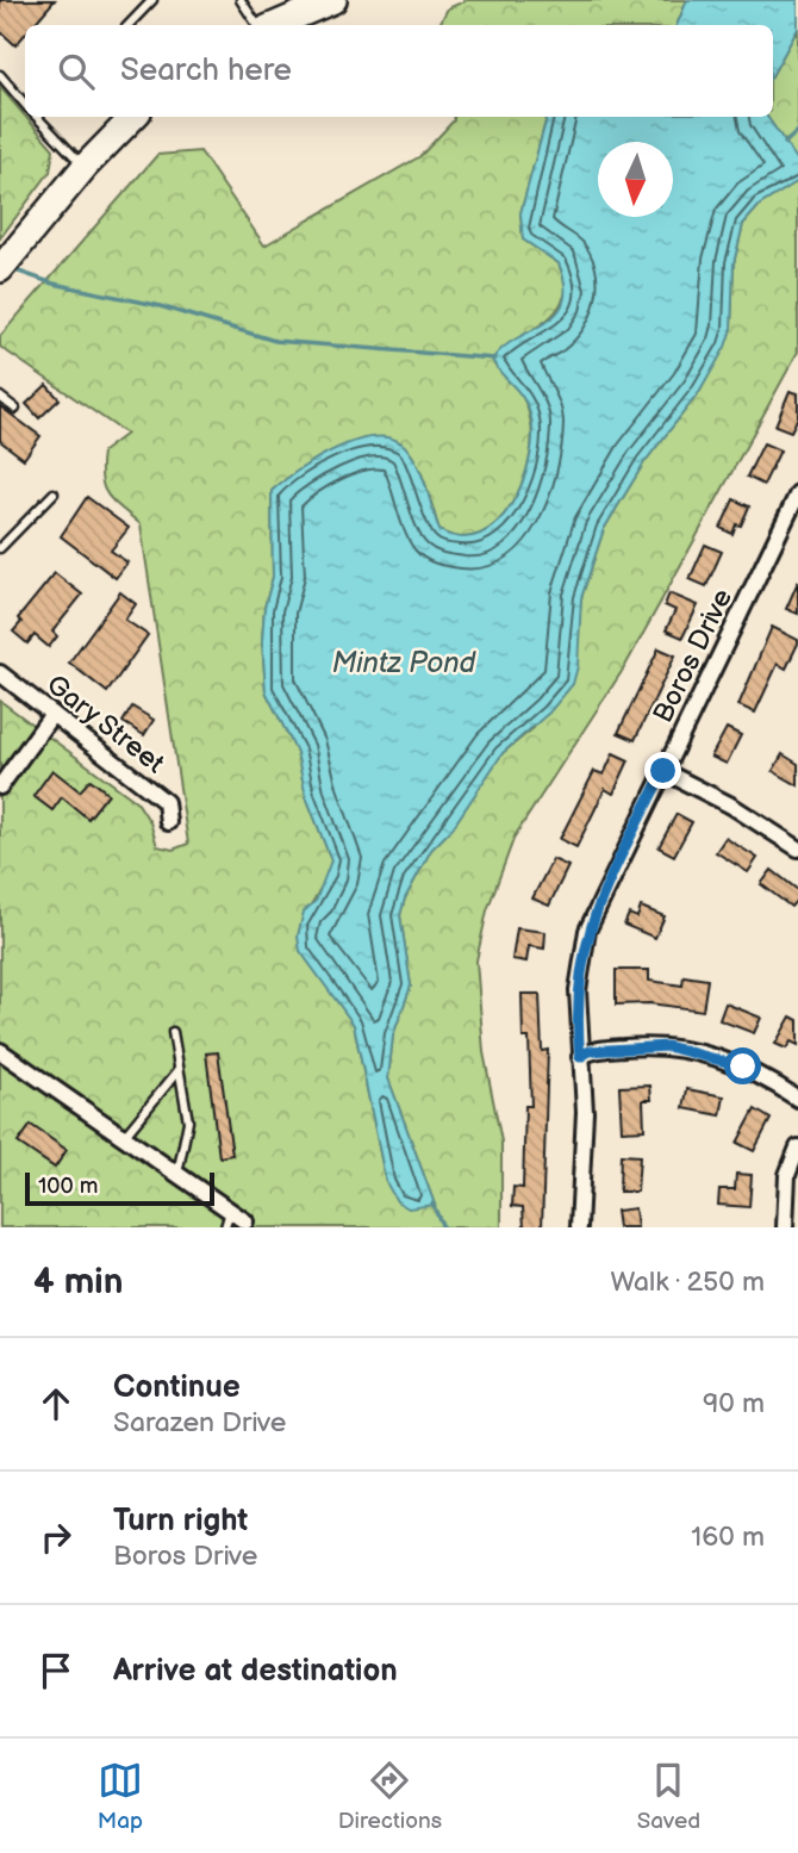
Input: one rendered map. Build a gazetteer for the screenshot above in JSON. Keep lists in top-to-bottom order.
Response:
{
  "streets": {
    "street": ["Boros Drive", "Gary Street"]
  },
  "water": ["Mintz Pond"],
  "scale_bar": "100 m",
  "north": "bottom",
  "page": {
    "search": "Search here",
    "scale": "100 m",
    "heading": ["4 min", "Walk · 250 m"],
    "list": [
      ["Continue", "Sarazen Drive", "90 m"],
      ["Turn right", "Boros Drive", "160 m"],
      "Arrive at destination"
    ],
    "nav": ["Map", "Directions", "Saved"]
  }
}
